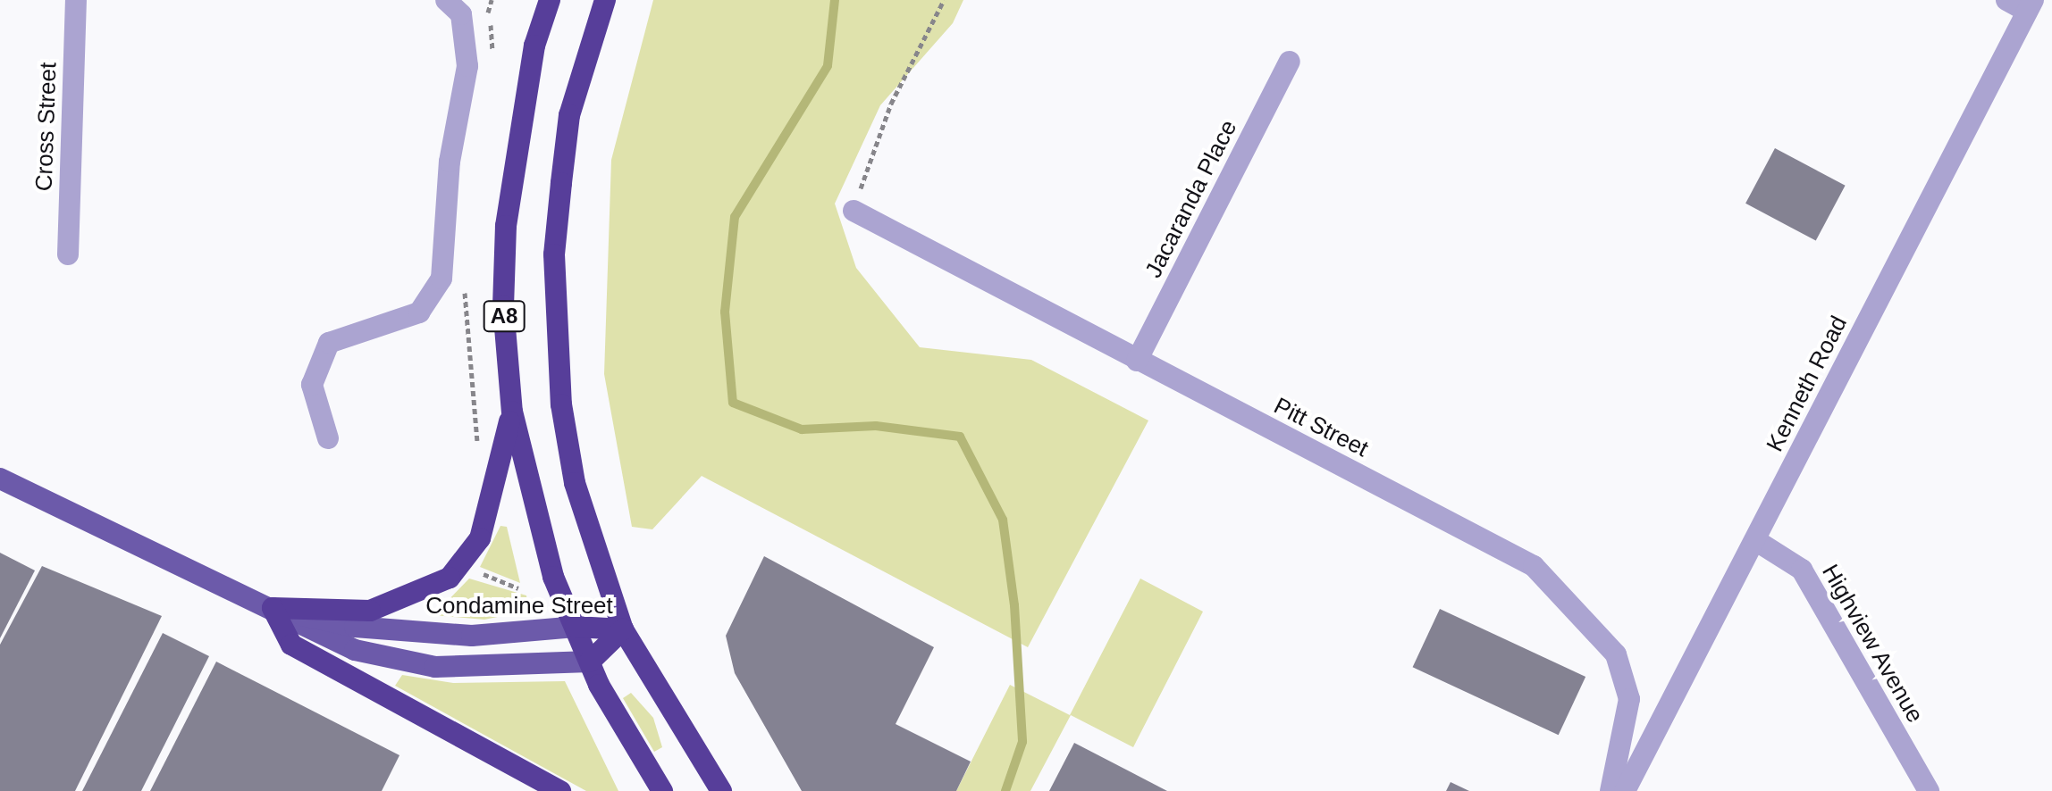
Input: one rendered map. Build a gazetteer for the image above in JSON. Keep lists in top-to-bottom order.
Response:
{
  "streets": {
    "highway": ["A8", "Condamine Street"],
    "street": [
      "Cross Street",
      "Jacaranda Place",
      "Kenneth Road",
      "Pitt Street",
      "Highview Avenue"
    ]
  },
  "crossings": [
    ["Jacaranda Place", "Pitt Street"],
    ["A8", "Condamine Street"],
    ["Kenneth Road", "Highview Avenue"]
  ]
}
